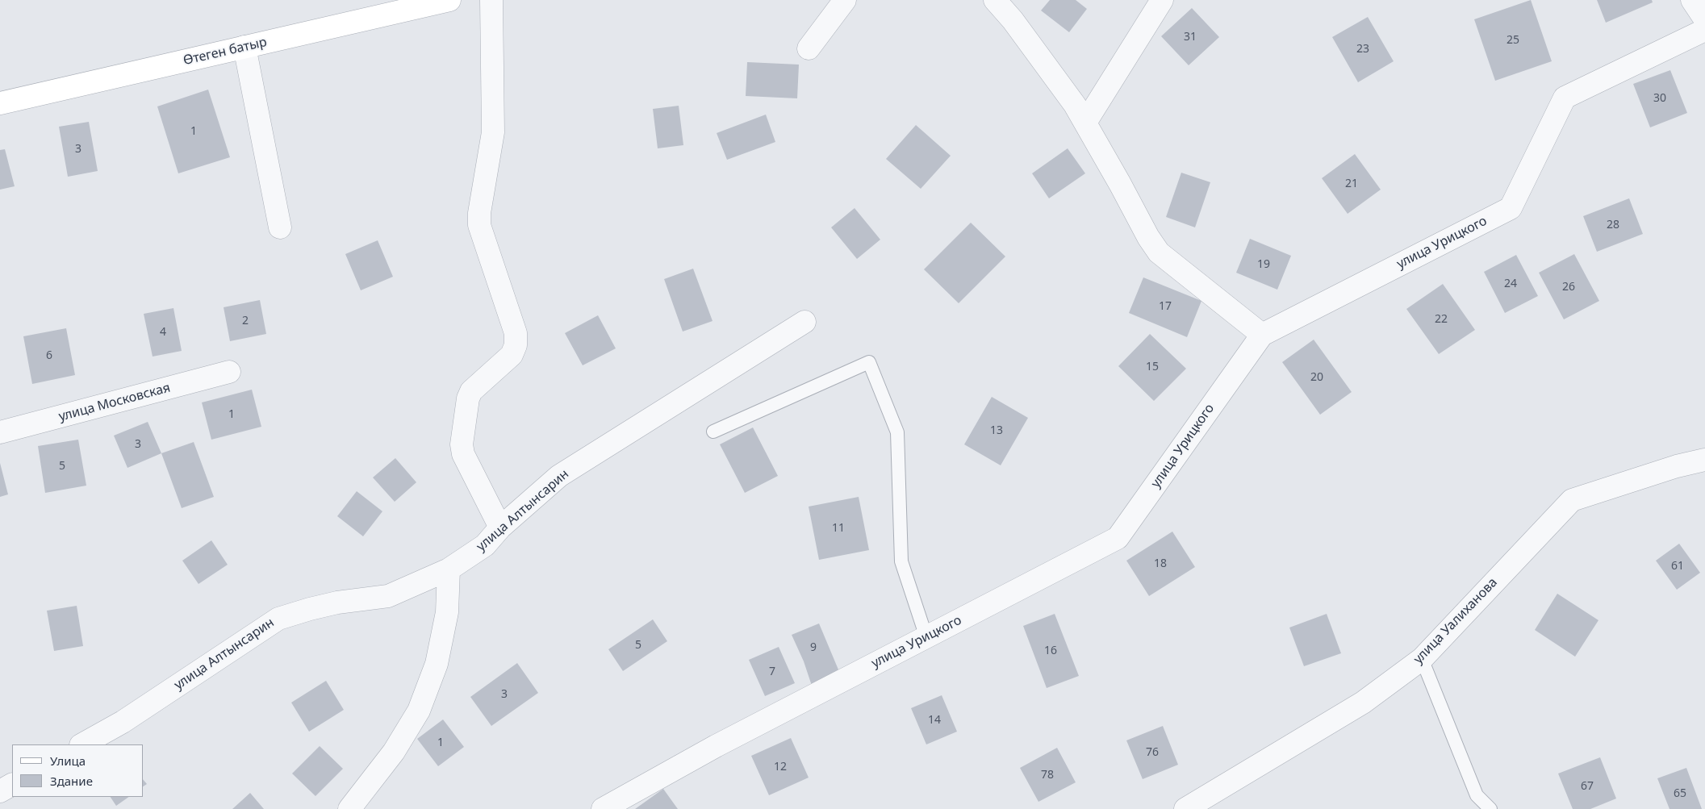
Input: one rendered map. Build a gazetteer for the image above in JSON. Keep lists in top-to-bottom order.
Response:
{
  "streets": {
    "street": [
      "Өтеген батыр",
      "улица Урицкого",
      "улица Московская",
      "улица Алтынсарин",
      "улица Уалиханова"
    ]
  },
  "house_numbers": [
    "31",
    "25",
    "23",
    "30",
    "1",
    "3",
    "21",
    "28",
    "19",
    "24",
    "26",
    "17",
    "22",
    "2",
    "4",
    "6",
    "15",
    "20",
    "1",
    "13",
    "3",
    "5",
    "11",
    "18",
    "61",
    "5",
    "9",
    "16",
    "7",
    "3",
    "14",
    "1",
    "76",
    "12",
    "78",
    "67",
    "65"
  ],
  "legend": ["Улица", "Здание"]
}
